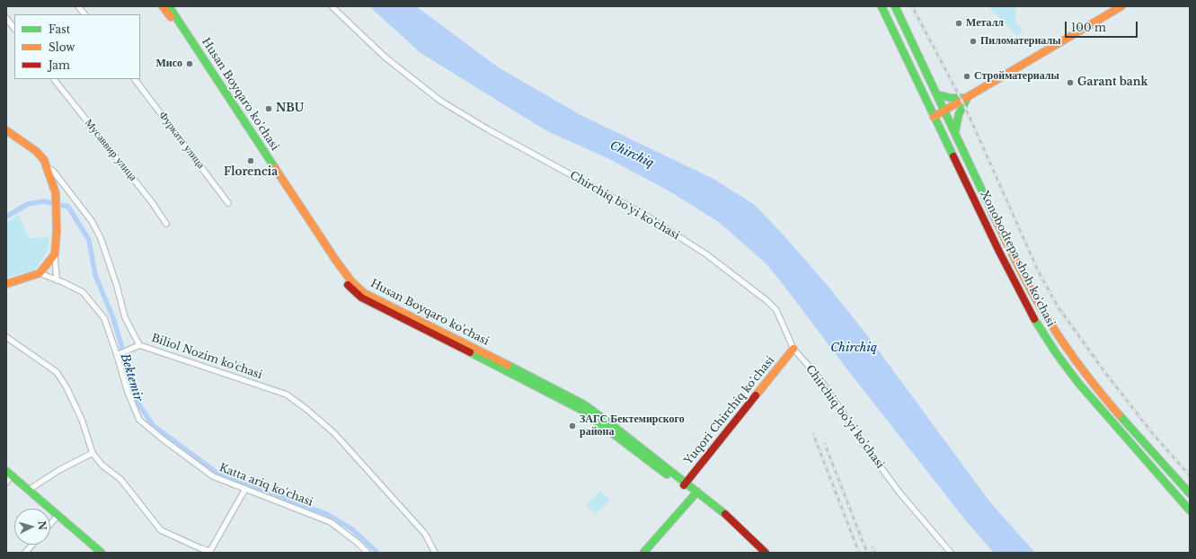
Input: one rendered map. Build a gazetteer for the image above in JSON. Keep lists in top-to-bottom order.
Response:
{
  "streets": {
    "main road": [
      "Husan Boyqaro ko'chasi",
      "Xonobodtepa shoh ko'chasi",
      "Biliol Nozim ko'chasi",
      "Yuqori Chirchiq ko'chasi"
    ],
    "street": [
      "Фурката улица",
      "Мусаввир улица",
      "Chirchiq bo'yi ko'chasi",
      "Katta ariq ko'chasi"
    ]
  },
  "crossings": [
    ["Husan Boyqaro ko'chasi", "Yuqori Chirchiq ko'chasi"],
    ["Chirchiq bo'yi ko'chasi", "Yuqori Chirchiq ko'chasi"]
  ],
  "water": ["Chirchiq", "Bektemir"],
  "places": [
    "Металл",
    "Пиломатериалы",
    "Мисо",
    "Стройматериалы",
    "Garant bank",
    "NBU",
    "Florencia",
    "ЗАГС Бектемирского района"
  ],
  "legend": ["Fast", "Slow", "Jam"],
  "scale_bar": "100 m",
  "north": "right"
}
